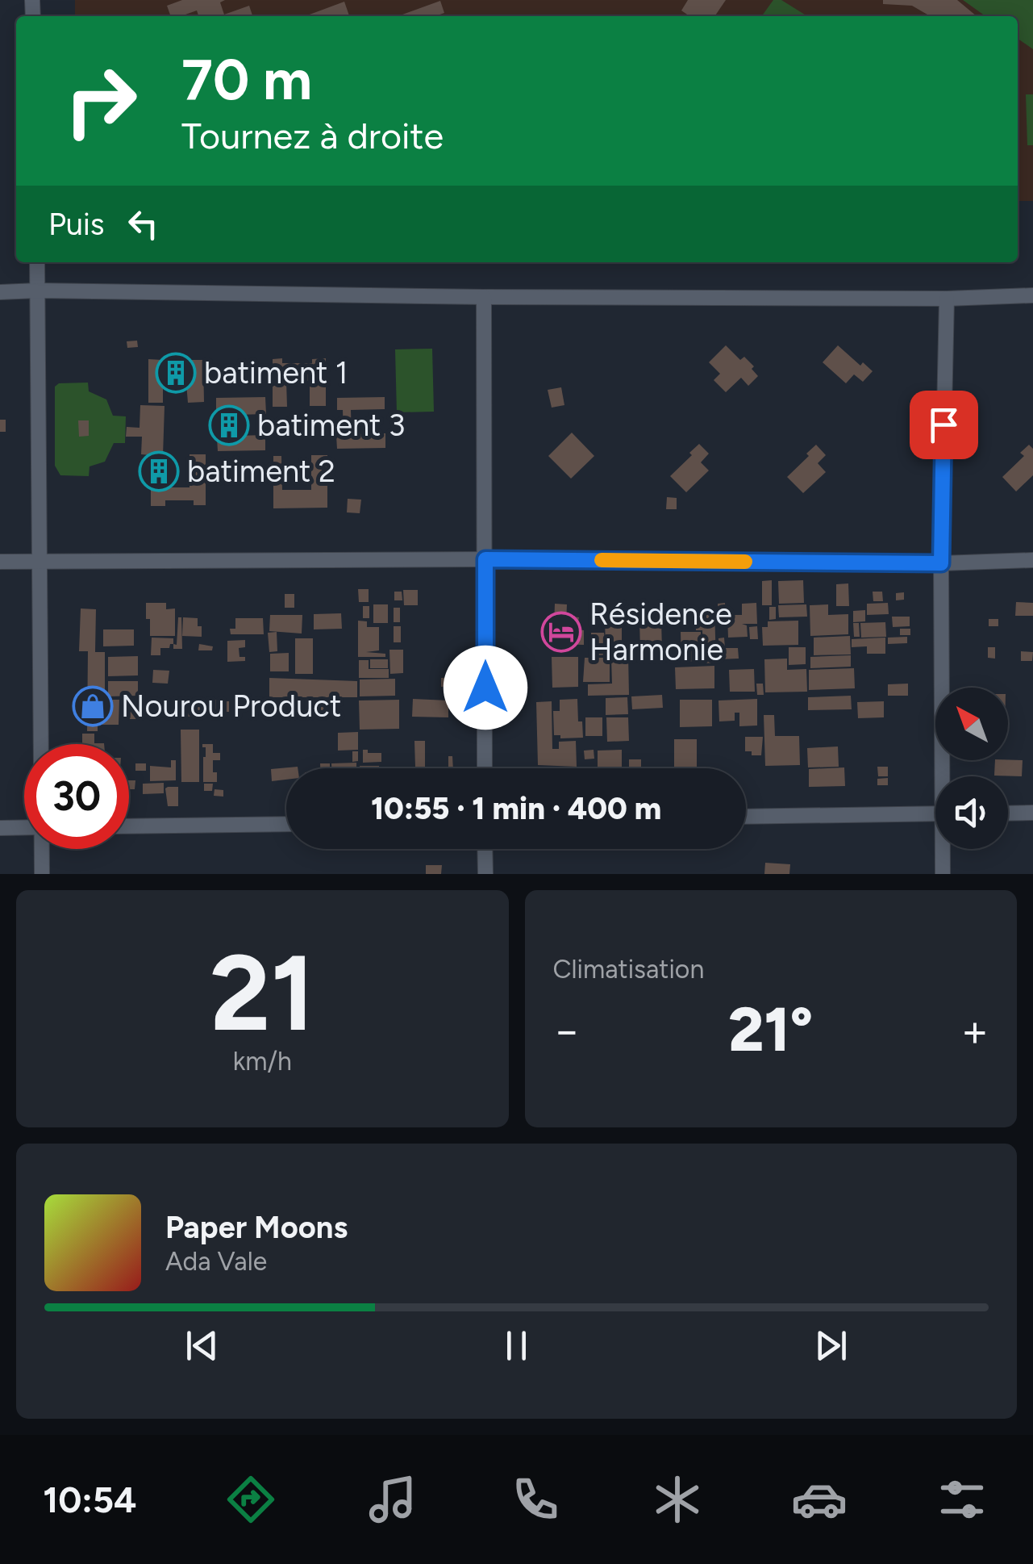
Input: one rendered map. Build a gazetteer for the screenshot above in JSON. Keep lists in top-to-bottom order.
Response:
{
  "places": {
    "building": ["batiment 1", "batiment 3", "batiment 2"],
    "hotel": ["Résidence Harmonie"],
    "shop": ["Nourou Product"]
  },
  "north": "top left",
  "page": {
    "turn": ["70 m", "Tournez à droite"],
    "then": "Puis",
    "limit": "30",
    "trip": "10:55 · 1 min · 400 m",
    "tile": [
      ["21", "km/h"],
      "Climatisation"
    ],
    "heat": ["−", "21°", "+"],
    "song": ["Paper Moons", "Ada Vale"],
    "tabs": "10:54"
  }
}
